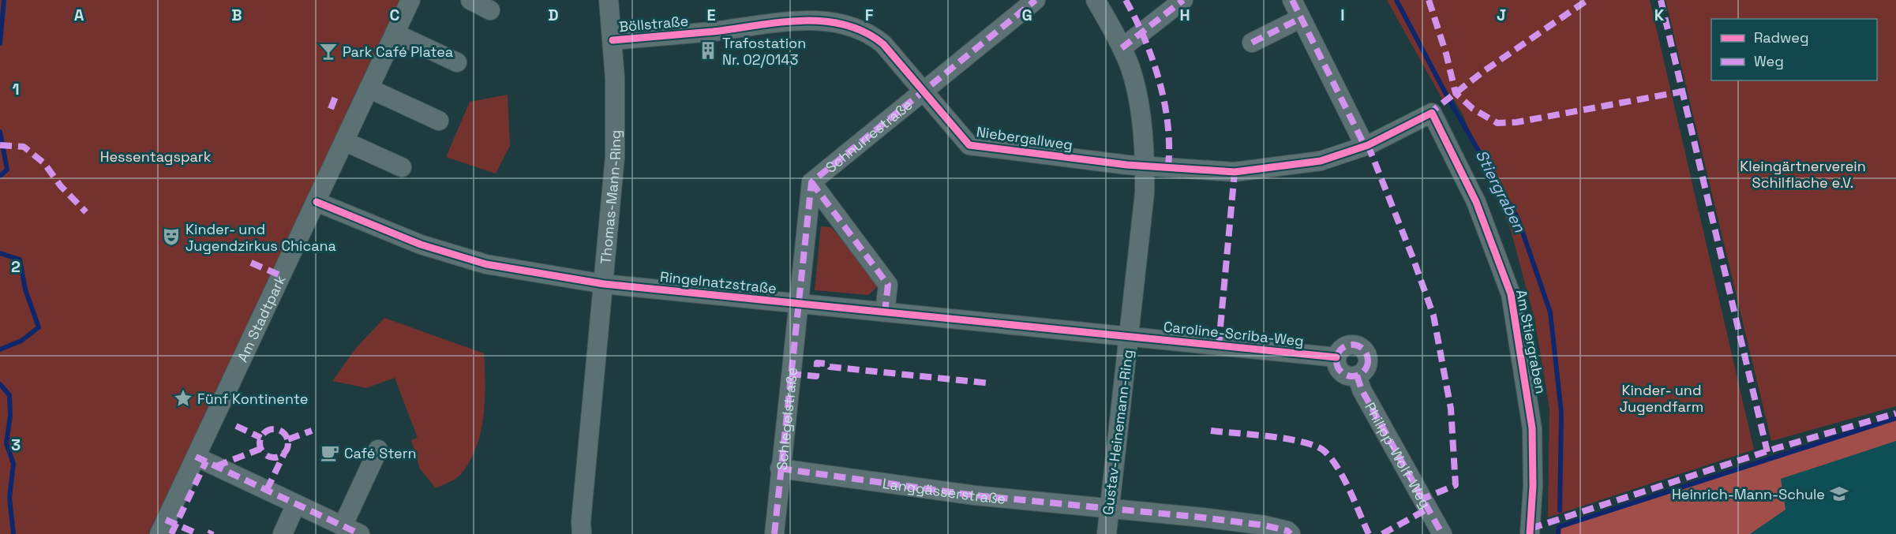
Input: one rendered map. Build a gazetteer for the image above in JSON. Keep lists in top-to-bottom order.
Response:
{
  "streets": {
    "street": [
      "Böllstraße",
      "Schnurrestraße",
      "Niebergallweg",
      "Thomas-Mann-Ring",
      "Ringelnatzstraße",
      "Am Stadtpark",
      "Caroline-Scriba-Weg",
      "Am Stiergraben",
      "Schlegelstraße",
      "Gustav-Heinemann-Ring",
      "Philipp-Wolf-Weg",
      "Langgässerstraße"
    ]
  },
  "crossings": [
    ["Böllstraße", "Schnurrestraße"],
    ["Böllstraße", "Niebergallweg"],
    ["Böllstraße", "Thomas-Mann-Ring"],
    ["Schnurrestraße", "Niebergallweg"],
    ["Schnurrestraße", "Ringelnatzstraße"],
    ["Schnurrestraße", "Schlegelstraße"],
    ["Niebergallweg", "Am Stiergraben"],
    ["Niebergallweg", "Gustav-Heinemann-Ring"],
    ["Thomas-Mann-Ring", "Ringelnatzstraße"],
    ["Ringelnatzstraße", "Am Stadtpark"],
    ["Ringelnatzstraße", "Caroline-Scriba-Weg"],
    ["Ringelnatzstraße", "Schlegelstraße"],
    ["Ringelnatzstraße", "Gustav-Heinemann-Ring"],
    ["Caroline-Scriba-Weg", "Gustav-Heinemann-Ring"],
    ["Caroline-Scriba-Weg", "Philipp-Wolf-Weg"],
    ["Schlegelstraße", "Langgässerstraße"],
    ["Gustav-Heinemann-Ring", "Langgässerstraße"]
  ],
  "water": ["Stiergraben"],
  "parks": ["Hessentagspark", "Kleingärtnerverein Schilflache e.V.", "Kinder- und Jugendfarm"],
  "places": {
    "building": ["Trafostation Nr. 02/0143"],
    "bar": ["Park Café Platea"],
    "theatre": ["Kinder- und Jugendzirkus Chicana"],
    "place": ["Fünf Kontinente"],
    "cafe": ["Café Stern"],
    "school or university": ["Heinrich-Mann-Schule"]
  },
  "legend": ["Radweg", "Weg"],
  "grid": {
    "columns": [
      "A",
      "B",
      "C",
      "D",
      "E",
      "F",
      "G",
      "H",
      "I",
      "J",
      "K"
    ],
    "rows": ["1", "2", "3"]
  }
}
